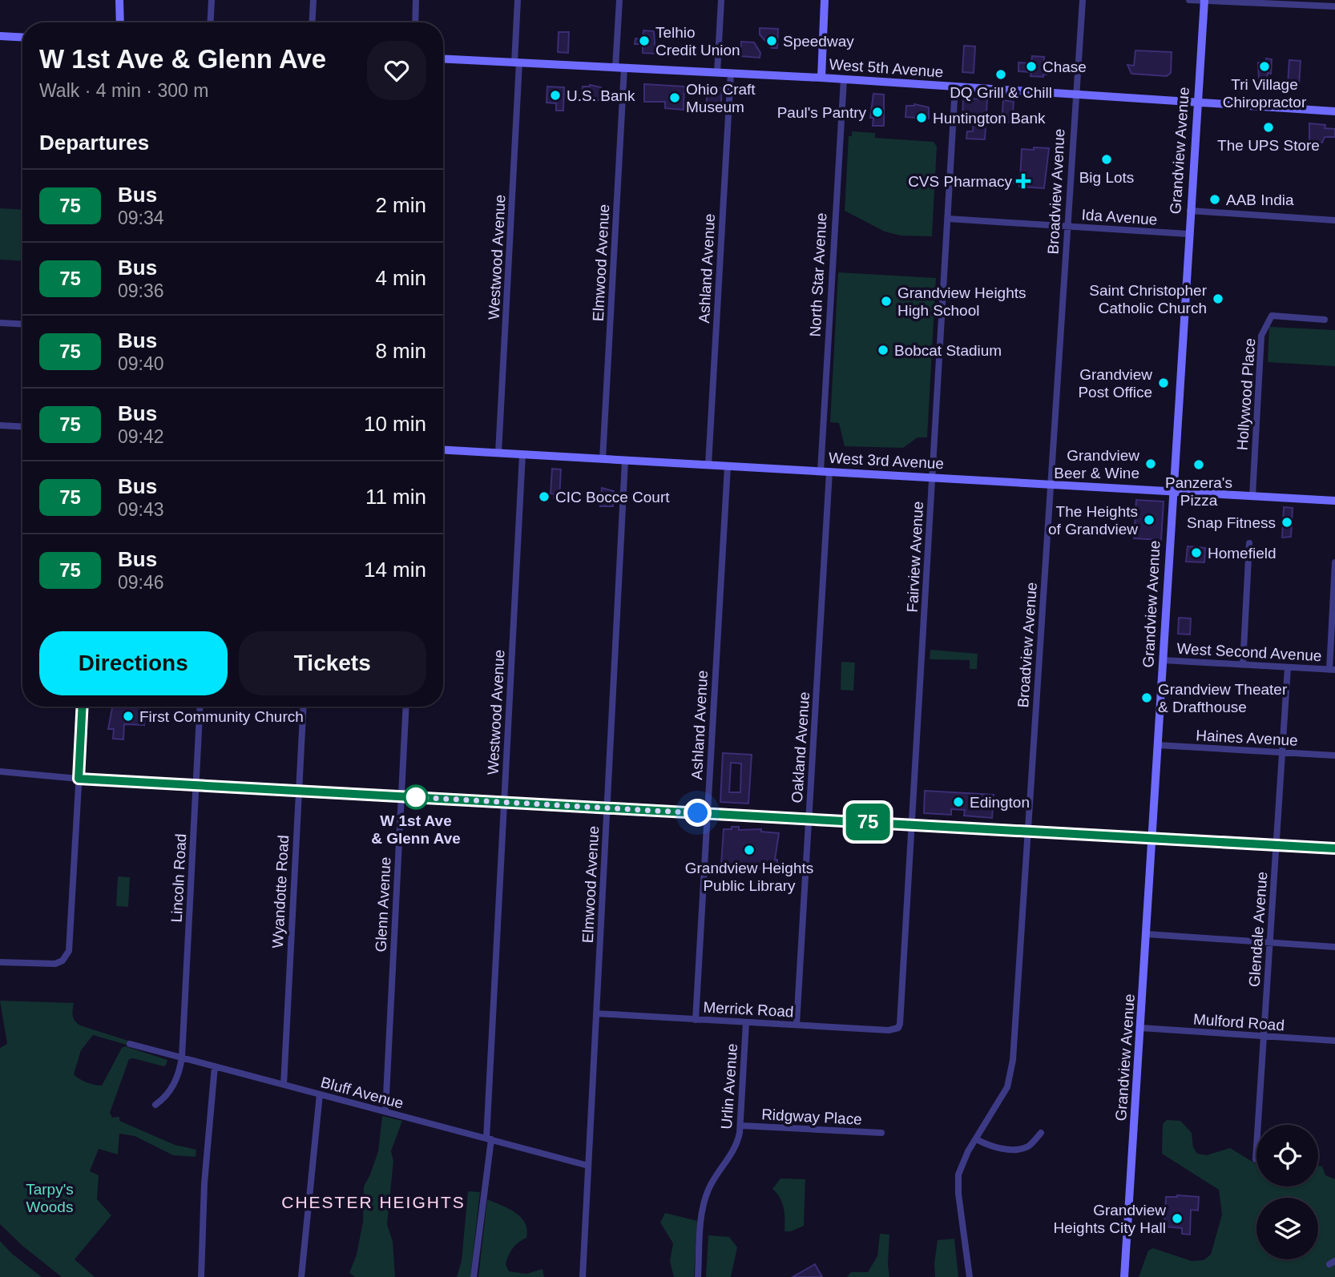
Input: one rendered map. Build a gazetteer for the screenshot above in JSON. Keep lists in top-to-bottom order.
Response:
{
  "streets": {
    "street": [
      "West 5th Avenue",
      "Grandview Avenue",
      "Broadview Avenue",
      "Ida Avenue",
      "Westwood Avenue",
      "Elmwood Avenue",
      "Ashland Avenue",
      "North Star Avenue",
      "Hollywood Place",
      "West 3rd Avenue",
      "Fairview Avenue",
      "West Second Avenue",
      "Haines Avenue",
      "Oakland Avenue",
      "Lincoln Road",
      "Wyandotte Road",
      "Glenn Avenue",
      "Glendale Avenue",
      "Merrick Road",
      "Mulford Road",
      "Urlin Avenue",
      "Bluff Avenue",
      "Ridgway Place"
    ]
  },
  "crossings": [
    ["West 5th Avenue", "Grandview Avenue"],
    ["West 5th Avenue", "Broadview Avenue"],
    ["West 5th Avenue", "Westwood Avenue"],
    ["West 5th Avenue", "Elmwood Avenue"],
    ["West 5th Avenue", "Ashland Avenue"],
    ["West 5th Avenue", "North Star Avenue"],
    ["West 5th Avenue", "Fairview Avenue"],
    ["Grandview Avenue", "Ida Avenue"],
    ["Grandview Avenue", "West 3rd Avenue"],
    ["Grandview Avenue", "West Second Avenue"],
    ["Grandview Avenue", "Haines Avenue"],
    ["Grandview Avenue", "Mulford Road"],
    ["Broadview Avenue", "Ida Avenue"],
    ["Broadview Avenue", "West 3rd Avenue"],
    ["Ida Avenue", "Fairview Avenue"],
    ["Westwood Avenue", "West 3rd Avenue"],
    ["Westwood Avenue", "Bluff Avenue"],
    ["Elmwood Avenue", "West 3rd Avenue"],
    ["Elmwood Avenue", "Merrick Road"],
    ["Elmwood Avenue", "Bluff Avenue"],
    ["Ashland Avenue", "West 3rd Avenue"],
    ["Ashland Avenue", "Merrick Road"],
    ["North Star Avenue", "West 3rd Avenue"],
    ["North Star Avenue", "Oakland Avenue"],
    ["Hollywood Place", "West 3rd Avenue"],
    ["West 3rd Avenue", "Fairview Avenue"],
    ["West 3rd Avenue", "Oakland Avenue"],
    ["Fairview Avenue", "Merrick Road"],
    ["West Second Avenue", "Glendale Avenue"],
    ["Haines Avenue", "Glendale Avenue"],
    ["Oakland Avenue", "Merrick Road"],
    ["Lincoln Road", "Bluff Avenue"],
    ["Wyandotte Road", "Bluff Avenue"],
    ["Glenn Avenue", "Bluff Avenue"],
    ["Glendale Avenue", "Mulford Road"],
    ["Merrick Road", "Urlin Avenue"],
    ["Urlin Avenue", "Ridgway Place"]
  ],
  "districts": ["CHESTER HEIGHTS"],
  "parks": ["Tarpy's Woods"],
  "places": {
    "other": [
      "Telhio Credit Union",
      "Speedway",
      "Chase",
      "Tri Village Chiropractor",
      "DQ Grill & Chill",
      "U.S. Bank",
      "Ohio Craft Museum",
      "Paul's Pantry",
      "Huntington Bank",
      "The UPS Store",
      "Big Lots",
      "AAB India",
      "Saint Christopher Catholic Church",
      "Grandview Heights High School",
      "Bobcat Stadium",
      "Grandview Post Office",
      "Grandview Beer & Wine",
      "Panzera's Pizza",
      "CIC Bocce Court",
      "The Heights of Grandview",
      "Snap Fitness",
      "Homefield",
      "Grandview Theater & Drafthouse",
      "First Community Church",
      "W 1st Ave & Glenn Ave",
      "Edington",
      "Grandview Heights Public Library",
      "Grandview Heights City Hall"
    ],
    "health": ["CVS Pharmacy"]
  },
  "lines": ["bus line 75"],
  "page": {
    "on_map": "75",
    "heading": [
      ["W 1st Ave & Glenn Ave", "Walk · 4 min · 300 m"],
      "Departures"
    ],
    "list": [
      {
        "mark": "75",
        "name": "Bus",
        "note": "09:34",
        "value": "2 min"
      },
      {
        "mark": "75",
        "name": "Bus",
        "note": "09:36",
        "value": "4 min"
      },
      {
        "mark": "75",
        "name": "Bus",
        "note": "09:40",
        "value": "8 min"
      },
      {
        "mark": "75",
        "name": "Bus",
        "note": "09:42",
        "value": "10 min"
      },
      {
        "mark": "75",
        "name": "Bus",
        "note": "09:43",
        "value": "11 min"
      },
      {
        "mark": "75",
        "name": "Bus",
        "note": "09:46",
        "value": "14 min"
      }
    ],
    "buttons": ["Directions", "Tickets"]
  }
}
